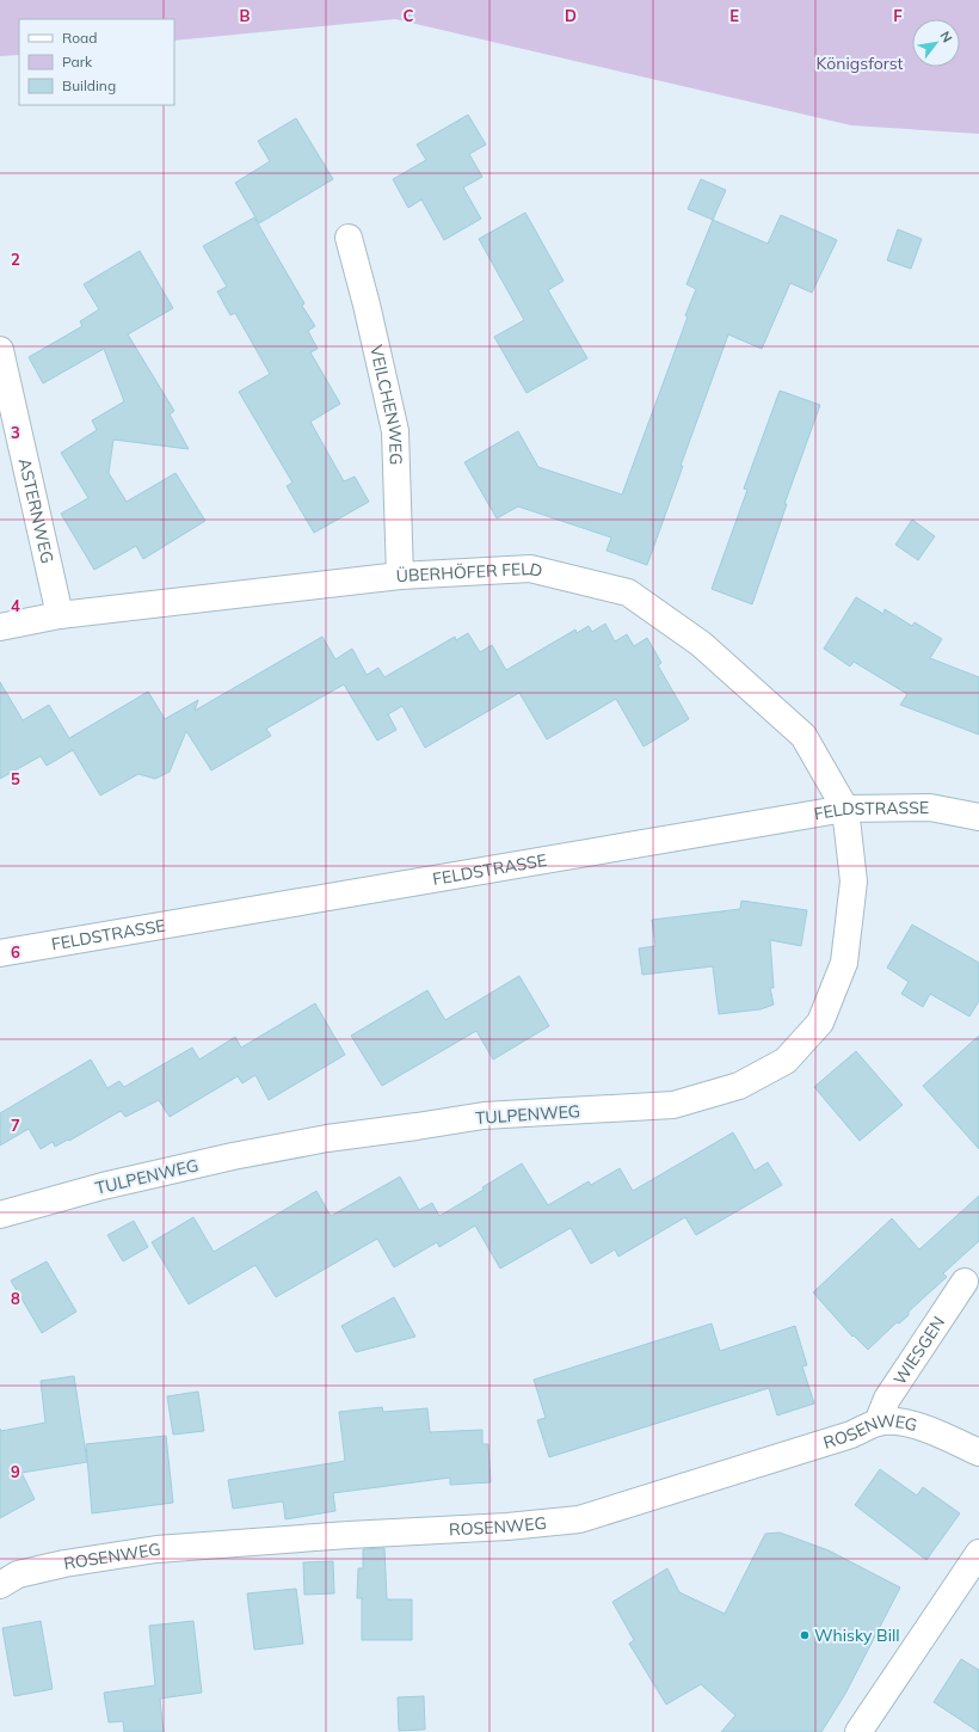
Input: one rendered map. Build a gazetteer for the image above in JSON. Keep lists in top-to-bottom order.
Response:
{
  "streets": {
    "street": [
      "VEILCHENWEG",
      "ASTERNWEG",
      "ÜBERHÖFER FELD",
      "FELDSTRASSE",
      "TULPENWEG",
      "WIESGEN",
      "ROSENWEG"
    ]
  },
  "crossings": [
    ["VEILCHENWEG", "ÜBERHÖFER FELD"],
    ["ASTERNWEG", "ÜBERHÖFER FELD"],
    ["ÜBERHÖFER FELD", "FELDSTRASSE"],
    ["ÜBERHÖFER FELD", "TULPENWEG"],
    ["FELDSTRASSE", "TULPENWEG"],
    ["WIESGEN", "ROSENWEG"]
  ],
  "parks": ["Königsforst"],
  "places": ["Whisky Bill"],
  "legend": ["Road", "Park", "Building"],
  "north": "top right",
  "grid": {
    "columns": [
      "B",
      "C",
      "D",
      "E",
      "F"
    ],
    "rows": [
      "2",
      "3",
      "4",
      "5",
      "6",
      "7",
      "8",
      "9"
    ]
  }
}
